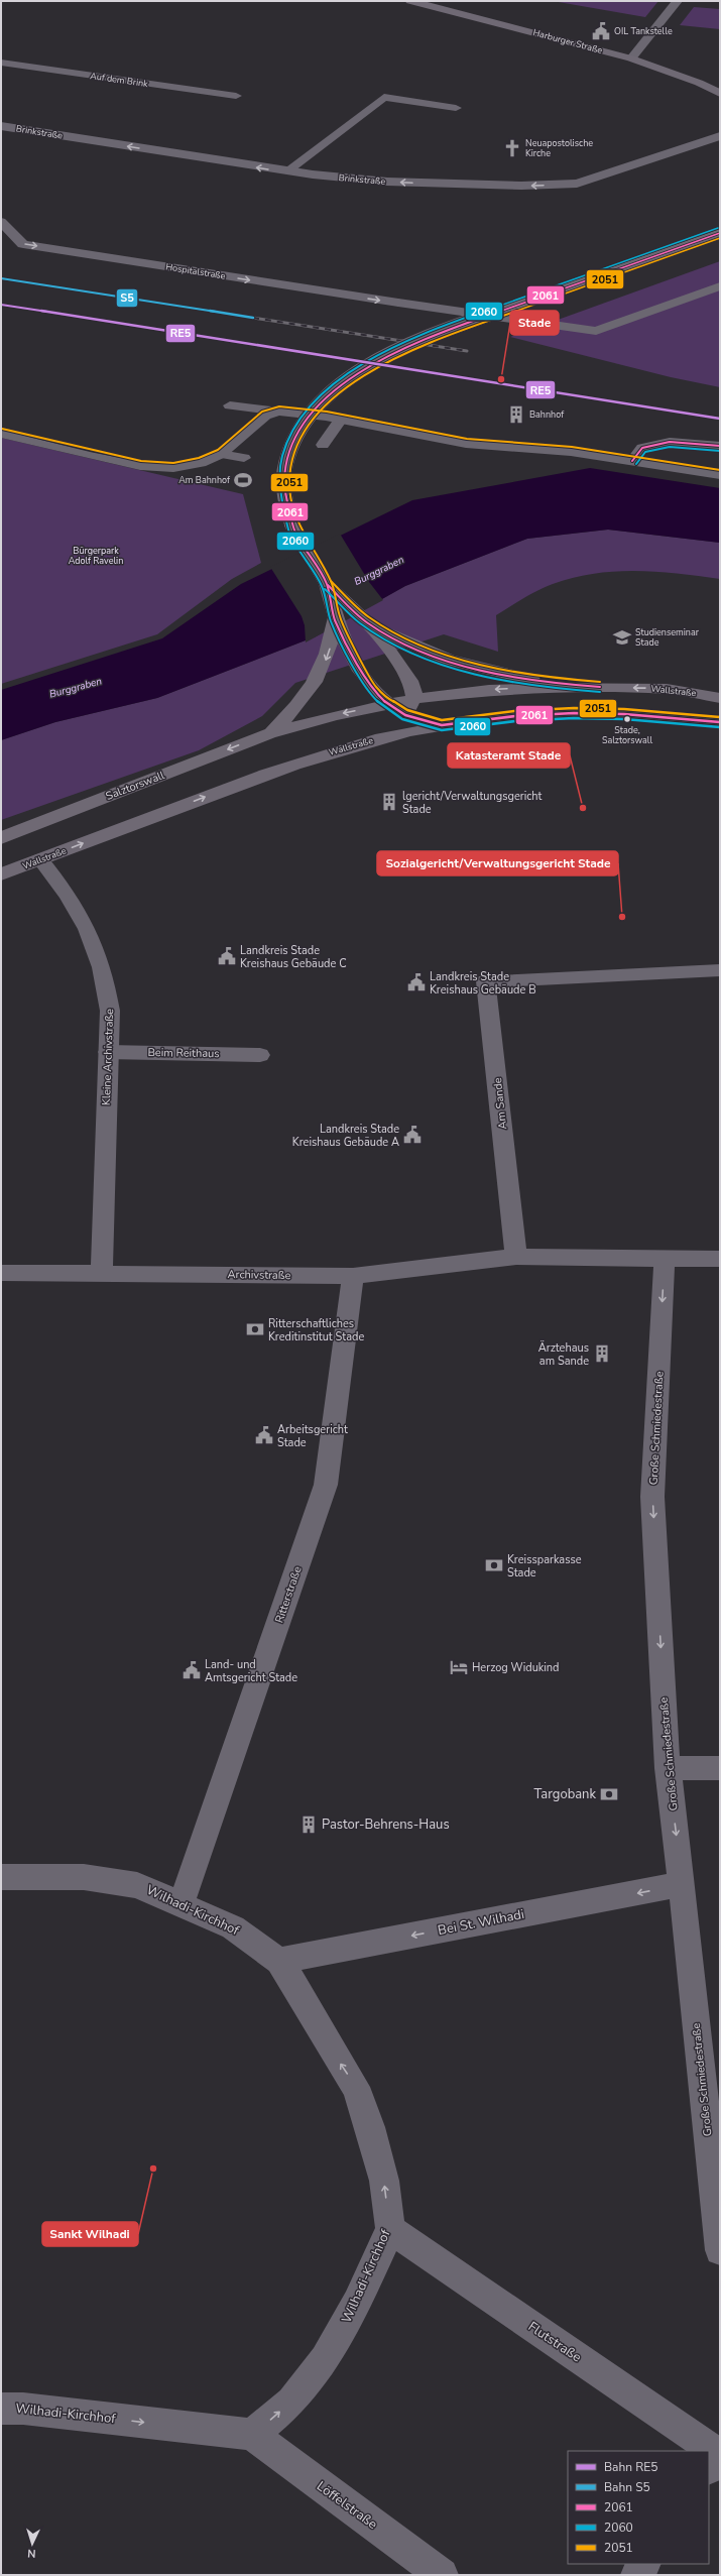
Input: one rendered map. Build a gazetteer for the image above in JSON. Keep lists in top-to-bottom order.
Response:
{
  "streets": {
    "main road": ["Harburger Straße", "Wallstraße", "Salztorswall"],
    "street": [
      "Auf dem Brink",
      "Brinkstraße",
      "Hospitalstraße",
      "Kleine Archivstraße",
      "Am Sande",
      "Archivstraße",
      "Große Schmiedestraße",
      "Ritterstraße",
      "Wilhadi-Kirchhof",
      "Bei St. Wilhadi",
      "Flutstraße",
      "Löffelstraße"
    ],
    "lane": ["Beim Reithaus"]
  },
  "crossings": [
    ["Wallstraße", "Salztorswall"],
    ["Wallstraße", "Kleine Archivstraße"],
    ["Beim Reithaus", "Kleine Archivstraße"],
    ["Kleine Archivstraße", "Archivstraße"],
    ["Am Sande", "Archivstraße"],
    ["Archivstraße", "Ritterstraße"],
    ["Große Schmiedestraße", "Bei St. Wilhadi"],
    ["Ritterstraße", "Wilhadi-Kirchhof"],
    ["Wilhadi-Kirchhof", "Bei St. Wilhadi"],
    ["Wilhadi-Kirchhof", "Flutstraße"],
    ["Wilhadi-Kirchhof", "Löffelstraße"]
  ],
  "one_way": [
    "Brinkstraße",
    "Salztorswall",
    "Große Schmiedestraße",
    "Bei St. Wilhadi"
  ],
  "water": ["Burggraben"],
  "parks": ["Bürgerpark Adolf Ravelin"],
  "places": {
    "public building": [
      "OIL Tankstelle",
      "Landkreis Stade Kreishaus Gebäude C",
      "Landkreis Stade Kreishaus Gebäude B",
      "Landkreis Stade Kreishaus Gebäude A",
      "Arbeitsgericht Stade",
      "Land- und Amtsgericht Stade"
    ],
    "church": ["Neuapostolische Kirche"],
    "other": [
      "Stade",
      "Stade, Salztorswall",
      "Katasteramt Stade",
      "Sozialgericht/Verwaltungsgericht Stade",
      "Sankt Wilhadi"
    ],
    "building": [
      "Bahnhof",
      "lgericht/Verwaltungsgericht Stade",
      "Ärztehaus am Sande",
      "Pastor-Behrens-Haus"
    ],
    "sports": ["Am Bahnhof"],
    "school or university": ["Studienseminar Stade"],
    "bank": ["Ritterschaftliches Kreditinstitut Stade", "Kreissparkasse Stade", "Targobank"],
    "hotel": ["Herzog Widukind"]
  },
  "lines": [
    "transit line 2060",
    "transit line 2061",
    "transit line 2051",
    "rail line S5",
    "rail line RE5"
  ],
  "legend": [
    "Bahn RE5",
    "Bahn S5",
    "2061",
    "2060",
    "2051"
  ],
  "north": "bottom"
}
